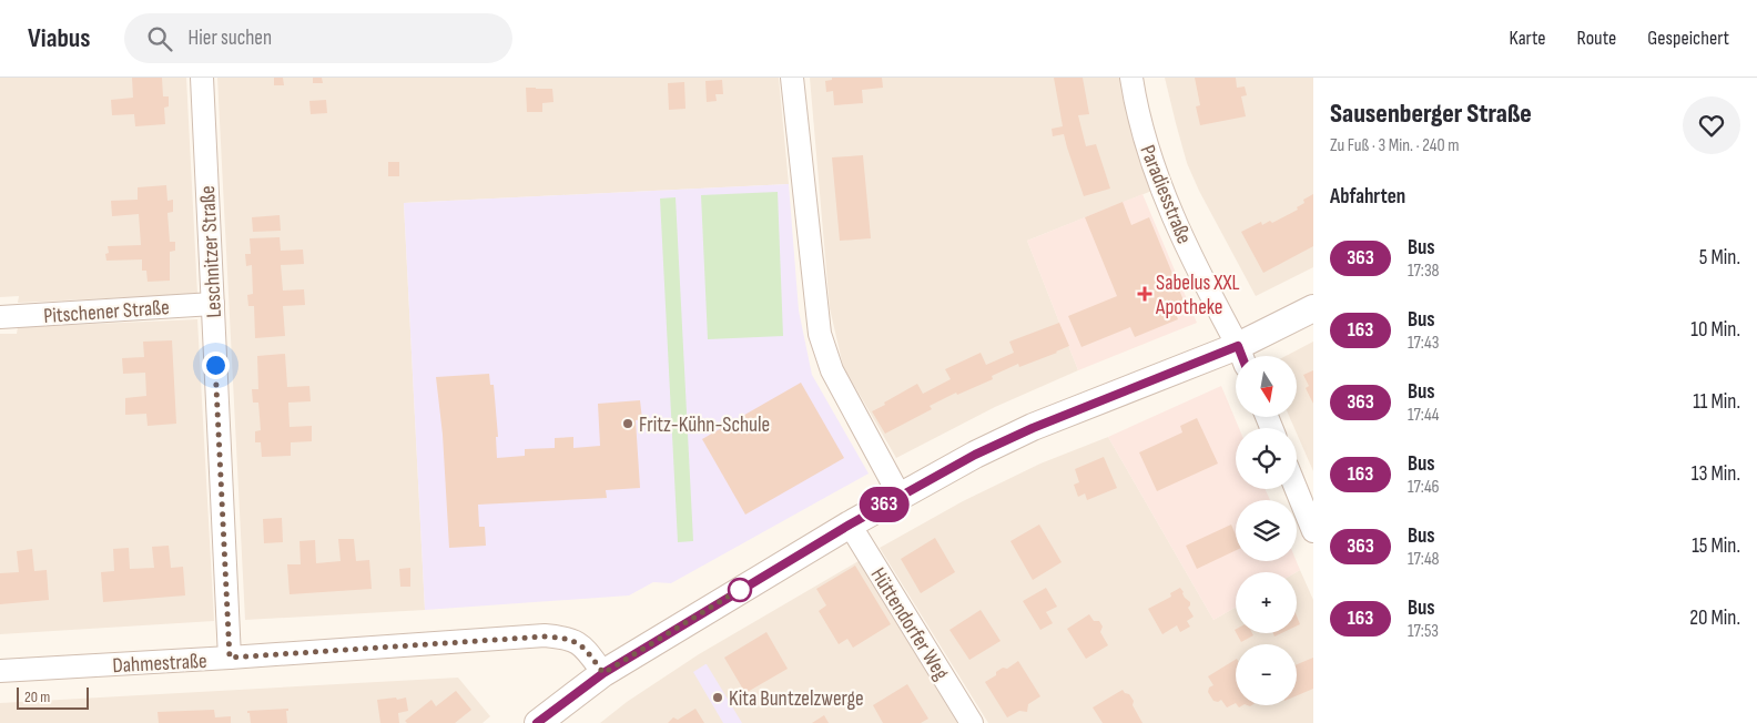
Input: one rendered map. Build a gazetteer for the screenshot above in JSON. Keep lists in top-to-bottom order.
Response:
{
  "streets": {
    "street": [
      "Paradiesstraße",
      "Leschnitzer Straße",
      "Pitschener Straße",
      "Hüttendorfer Weg",
      "Dahmestraße"
    ]
  },
  "crossings": [
    ["Leschnitzer Straße", "Pitschener Straße"],
    ["Leschnitzer Straße", "Dahmestraße"]
  ],
  "places": {
    "health": ["Sabelus XXL Apotheke"],
    "other": ["Fritz-Kühn-Schule", "Kita Buntzelzwerge"]
  },
  "lines": ["bus line 363"],
  "scale_bar": "20 m",
  "north": "bottom",
  "page": {
    "header": "Viabus",
    "search": "Hier suchen",
    "nav": ["Karte", "Route", "Gespeichert"],
    "on_map": "363",
    "heading": [
      ["Sausenberger Straße", "Zu Fuß · 3 Min. · 240 m"],
      "Abfahrten"
    ],
    "list": [
      {
        "mark": "363",
        "name": "Bus",
        "note": "17:38",
        "value": "5 Min."
      },
      {
        "mark": "163",
        "name": "Bus",
        "note": "17:43",
        "value": "10 Min."
      },
      {
        "mark": "363",
        "name": "Bus",
        "note": "17:44",
        "value": "11 Min."
      },
      {
        "mark": "163",
        "name": "Bus",
        "note": "17:46",
        "value": "13 Min."
      },
      {
        "mark": "363",
        "name": "Bus",
        "note": "17:48",
        "value": "15 Min."
      },
      {
        "mark": "163",
        "name": "Bus",
        "note": "17:53",
        "value": "20 Min."
      }
    ],
    "map_buttons": ["+", "−"],
    "scale": "20 m"
  }
}
